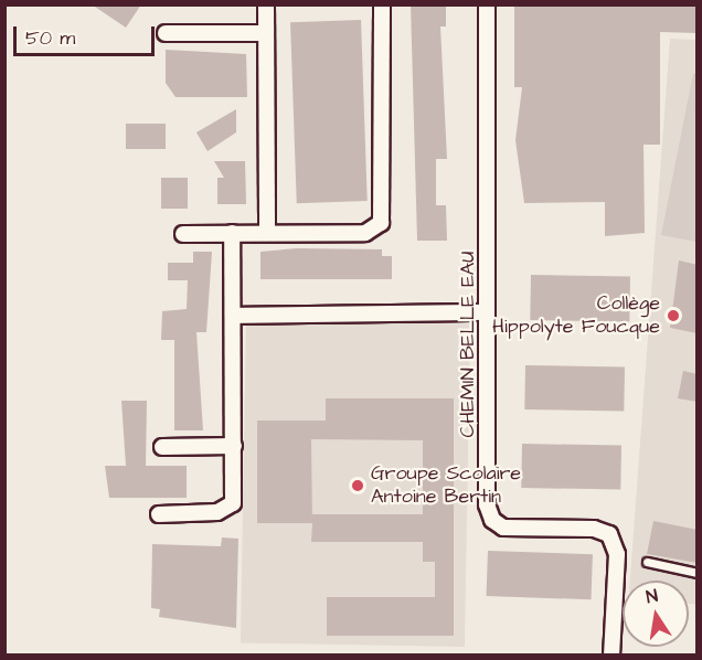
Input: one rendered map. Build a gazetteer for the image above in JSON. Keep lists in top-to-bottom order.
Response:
{
  "streets": {
    "street": ["CHEMIN BELLE EAU"]
  },
  "places": ["Collège Hippolyte Foucque", "Groupe Scolaire Antoine Bertin"],
  "scale_bar": "50 m",
  "north": "top"
}
